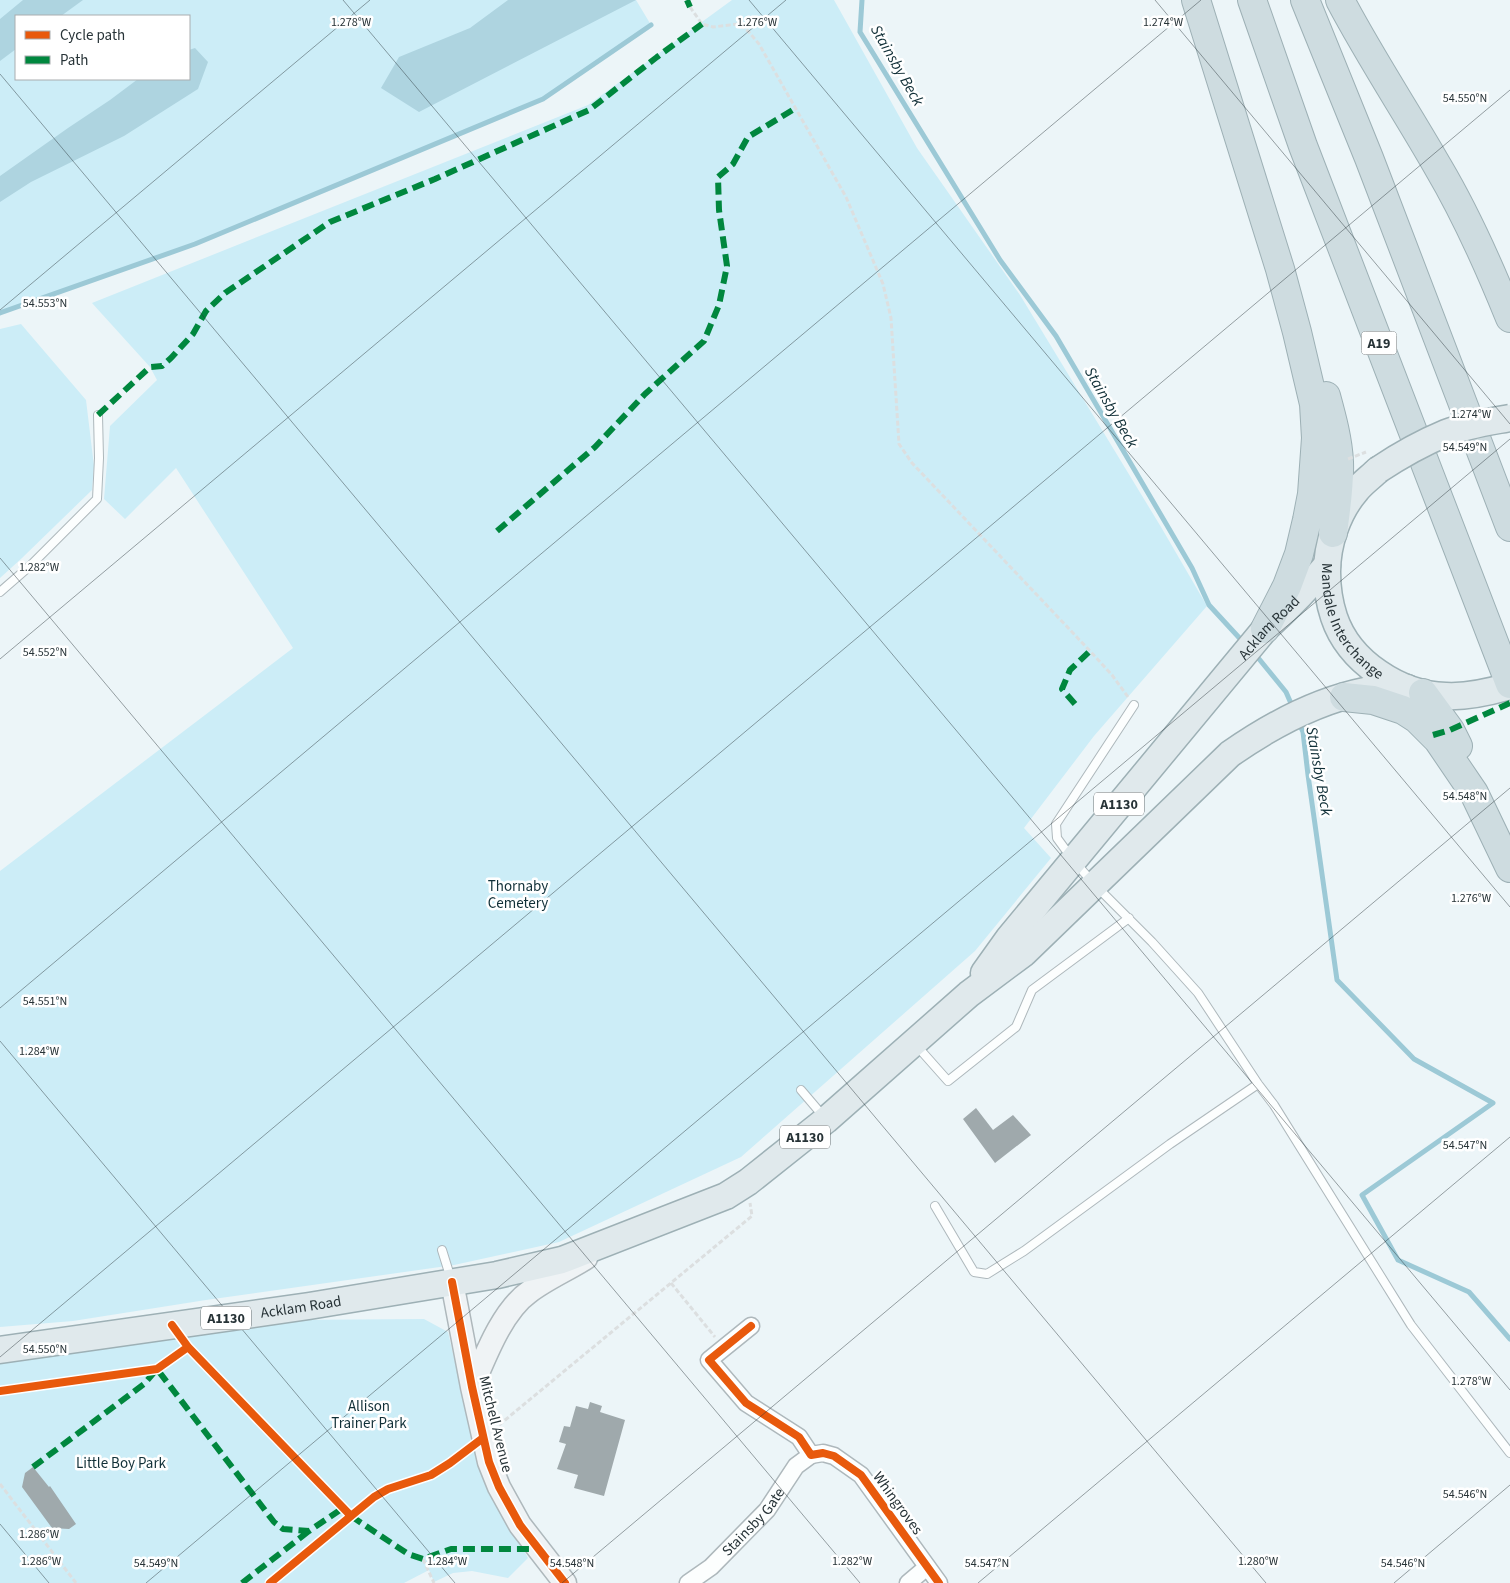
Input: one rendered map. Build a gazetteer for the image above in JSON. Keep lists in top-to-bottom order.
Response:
{
  "streets": {
    "highway": ["A19"],
    "main road": ["Mandale Interchange", "Acklam Road", "A1130"],
    "street": ["Mitchell Avenue", "Whingroves", "Stainsby Gate"]
  },
  "crossings": [
    ["A19", "Mandale Interchange"],
    ["Mandale Interchange", "Acklam Road"],
    ["Mandale Interchange", "A1130"],
    ["Acklam Road", "A1130"],
    ["Acklam Road", "Mitchell Avenue"],
    ["A1130", "Mitchell Avenue"],
    ["Whingroves", "Stainsby Gate"]
  ],
  "water": ["Stainsby Beck"],
  "parks": ["Thornaby Cemetery", "Allison Trainer Park", "Little Boy Park"],
  "legend": ["Cycle path", "Path"],
  "coordinates": [
    "1.278°W",
    "1.274°W",
    "1.276°W",
    "54.550°N",
    "54.553°N",
    "54.549°N",
    "1.282°W",
    "54.552°N",
    "54.548°N",
    "54.551°N",
    "1.284°W",
    "54.547°N",
    "54.546°N",
    "1.286°W",
    "1.280°W"
  ]
}
